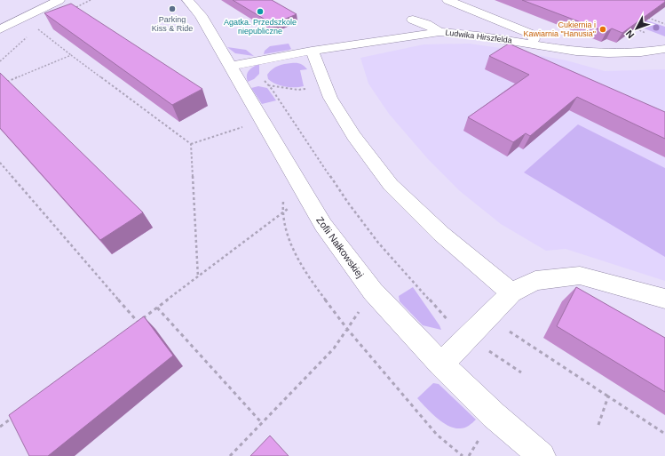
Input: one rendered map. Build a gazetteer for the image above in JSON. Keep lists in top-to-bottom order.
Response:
{
  "streets": {
    "street": ["Ludwika Hirszfelda", "Zofii Nałkowskiej"]
  },
  "crossings": [
    ["Ludwika Hirszfelda", "Zofii Nałkowskiej"]
  ],
  "places": ["Parking Kiss & Ride", "Agatka. Przedszkole niepubliczne", "Cukiernia i Kawiarnia \"Hanusia\""],
  "north": "bottom left"
}
